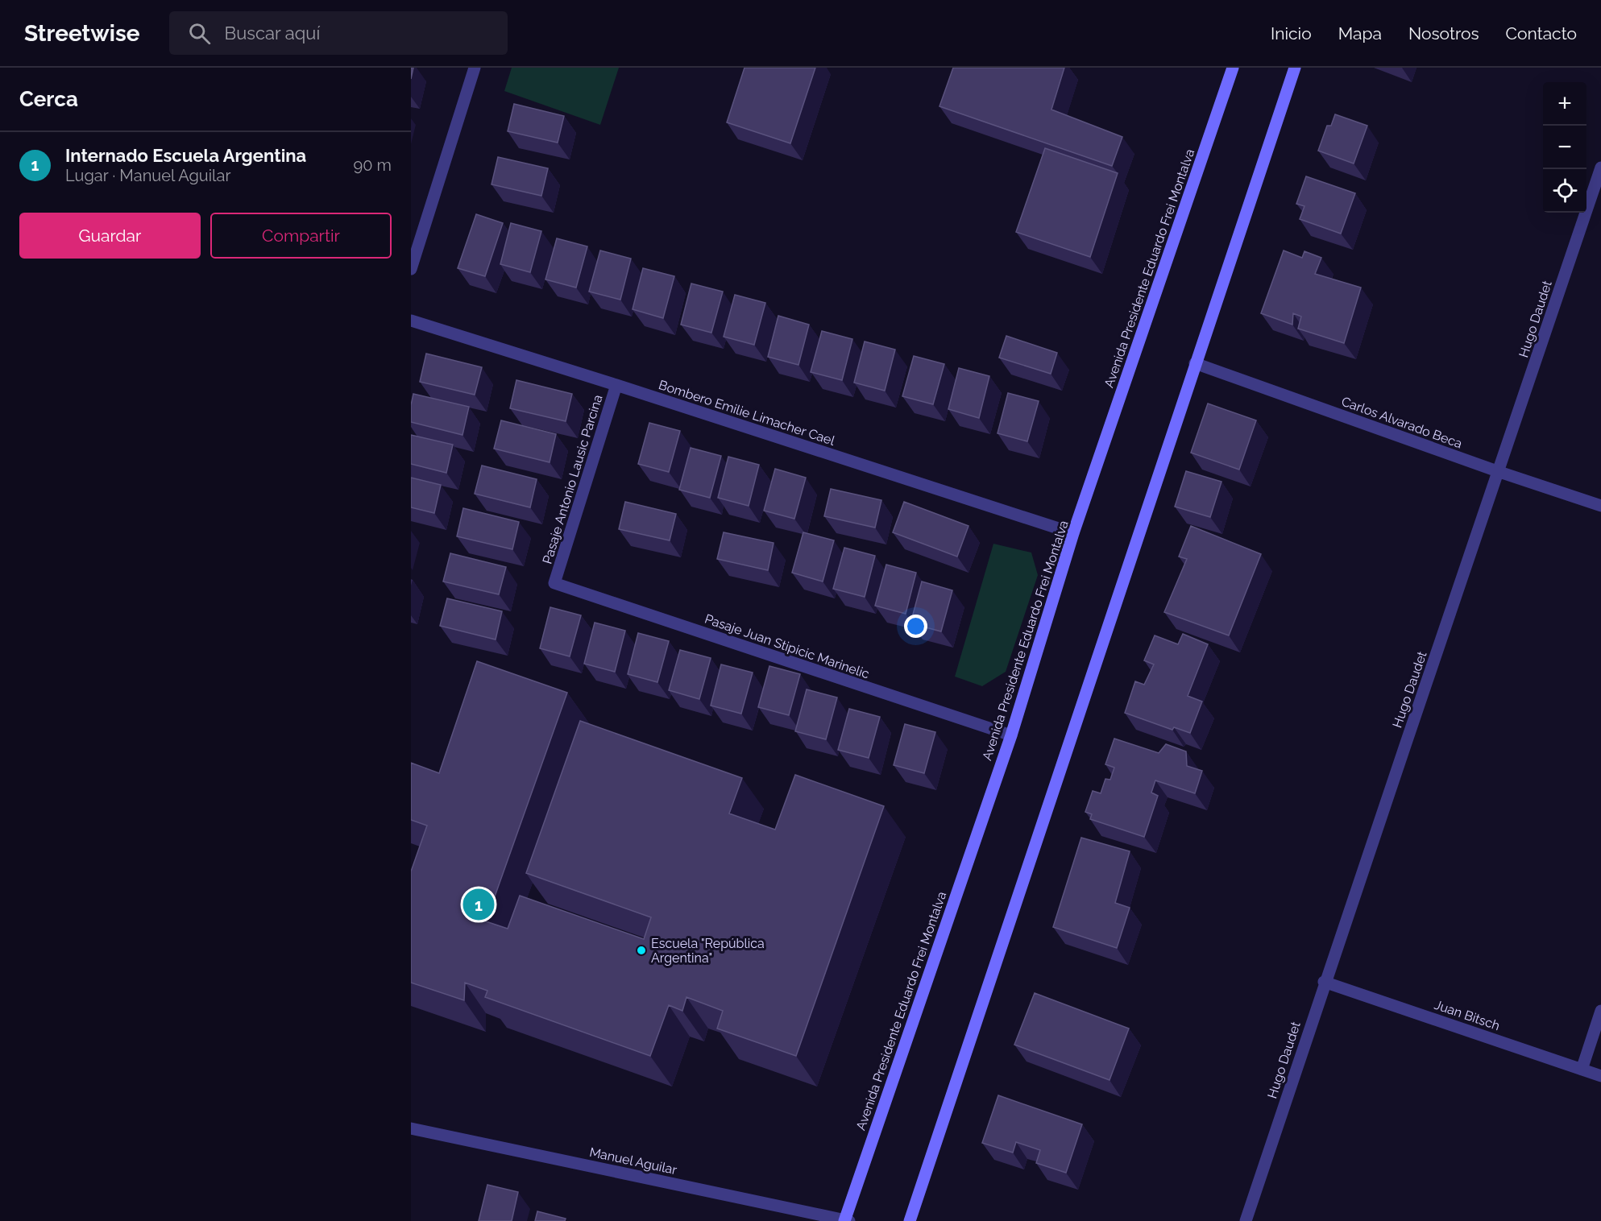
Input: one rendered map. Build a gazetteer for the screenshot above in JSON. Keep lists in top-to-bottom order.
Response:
{
  "streets": {
    "main road": ["Avenida Presidente Eduardo Frei Montalva"],
    "street": [
      "Hugo Daudet",
      "Bombero Emilie Limacher Cael",
      "Carlos Alvarado Beca",
      "Pasaje Antonio Lausic Parcina",
      "Pasaje Juan Stipicic Marinelic",
      "Juan Bitsch",
      "Manuel Aguilar"
    ]
  },
  "crossings": [
    ["Avenida Presidente Eduardo Frei Montalva", "Bombero Emilie Limacher Cael"],
    ["Avenida Presidente Eduardo Frei Montalva", "Pasaje Juan Stipicic Marinelic"],
    ["Avenida Presidente Eduardo Frei Montalva", "Manuel Aguilar"],
    ["Hugo Daudet", "Carlos Alvarado Beca"],
    ["Hugo Daudet", "Juan Bitsch"],
    ["Bombero Emilie Limacher Cael", "Pasaje Antonio Lausic Parcina"],
    ["Pasaje Antonio Lausic Parcina", "Pasaje Juan Stipicic Marinelic"]
  ],
  "places": ["Escuela \"República Argentina\""],
  "page": {
    "header": "Streetwise",
    "search": "Buscar aquí",
    "nav": [
      "Inicio",
      "Mapa",
      "Nosotros",
      "Contacto"
    ],
    "heading": "Cerca",
    "map_buttons": ["+", "−"],
    "list": [
      {
        "mark": "1",
        "name": "Internado Escuela Argentina",
        "note": "Lugar · Manuel Aguilar",
        "value": "90 m"
      }
    ],
    "buttons": ["Guardar", "Compartir"],
    "pins": "1"
  }
}
